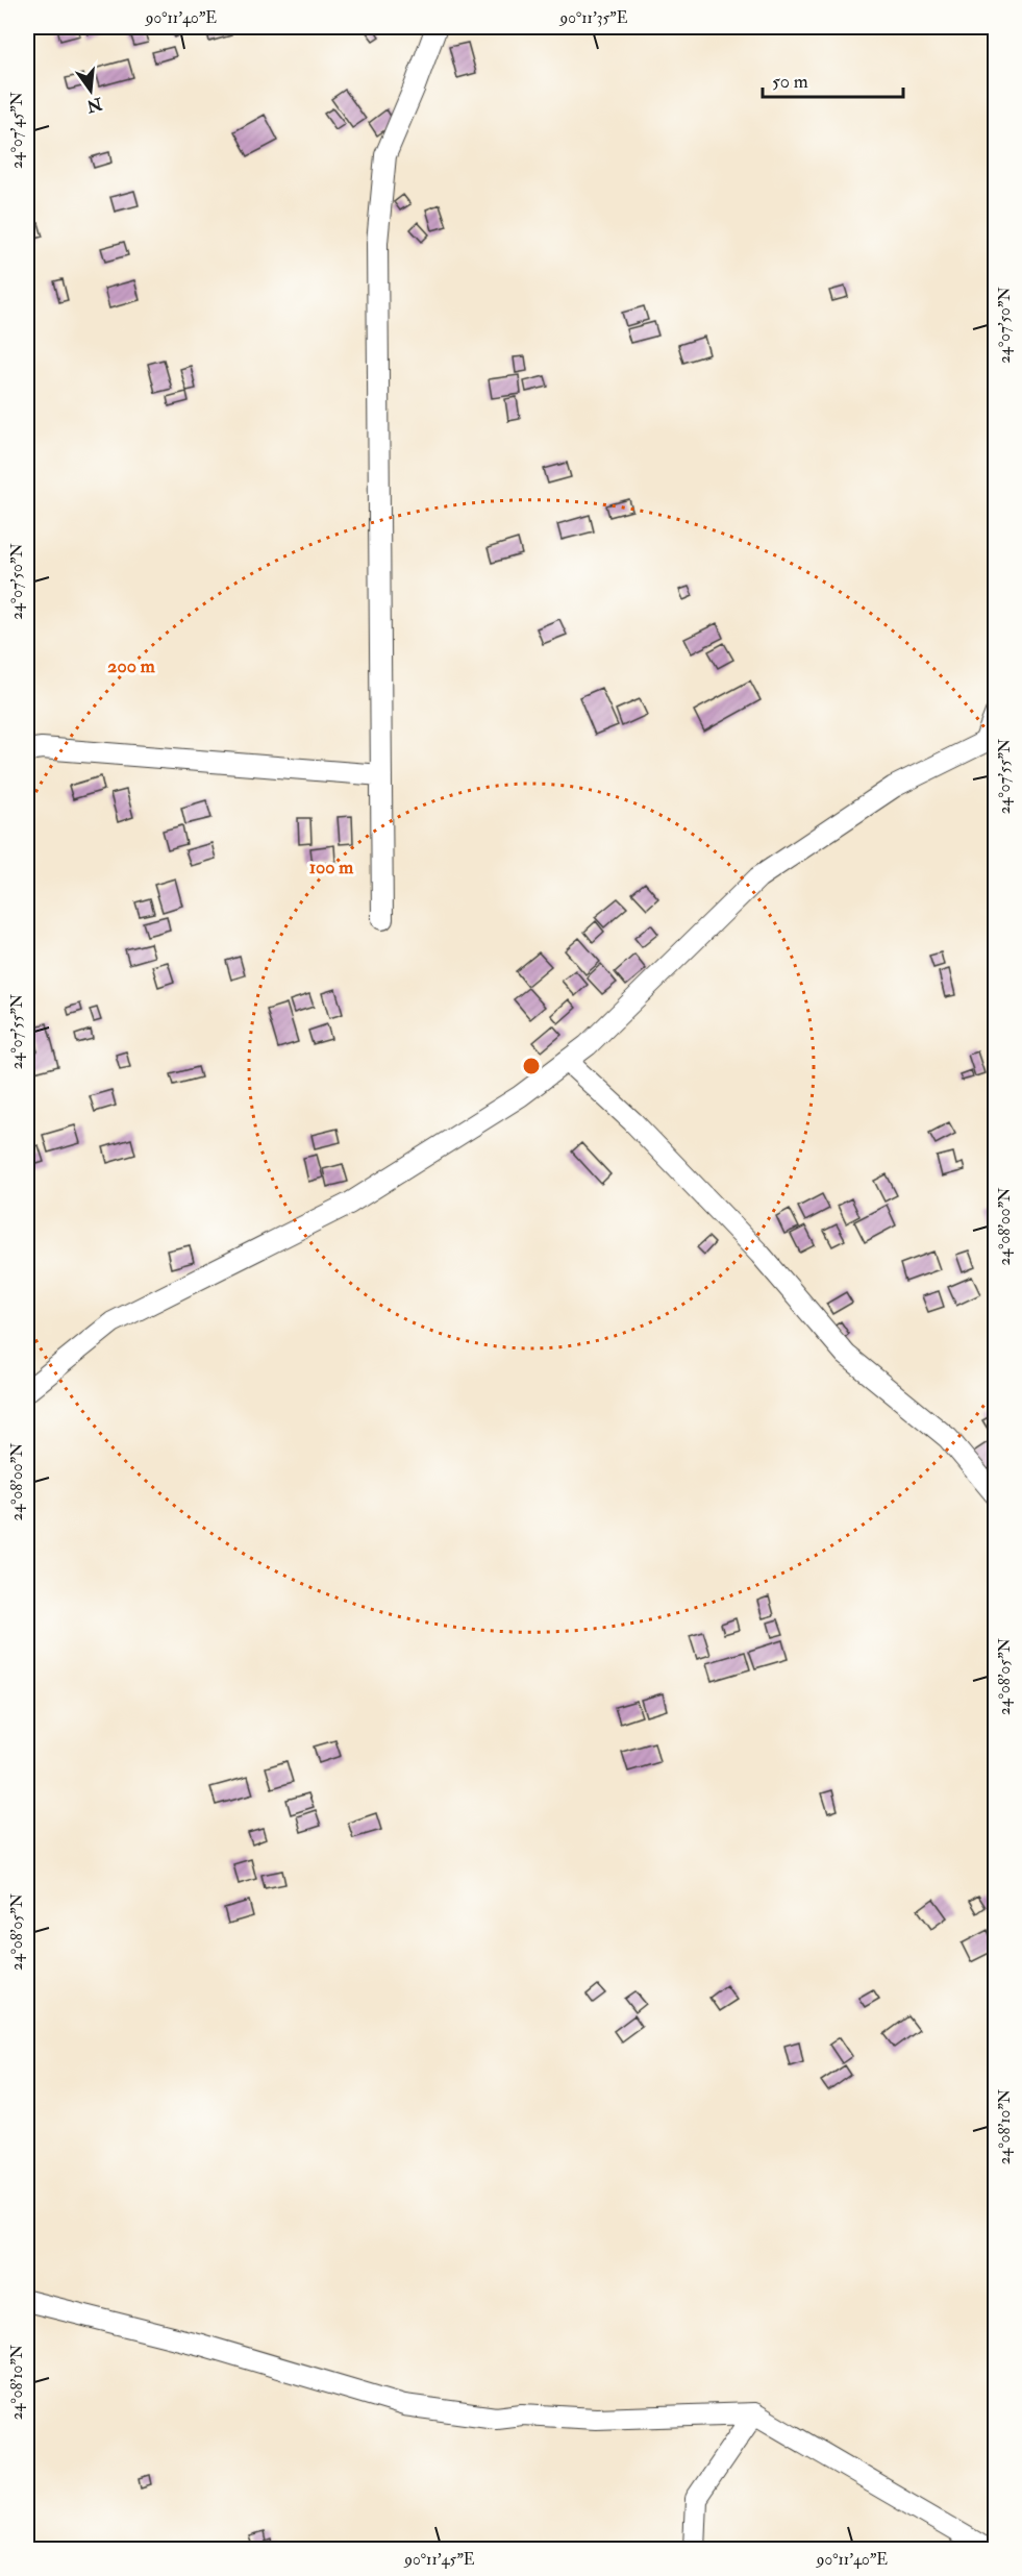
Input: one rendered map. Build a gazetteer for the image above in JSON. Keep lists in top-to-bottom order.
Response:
{
  "scale_bar": "50 m",
  "north": "bottom",
  "coordinates": [
    "90°11'40\"E",
    "90°11'35\"E",
    "24°07'45\"N",
    "24°07'50\"N",
    "24°07'55\"N",
    "24°08'00\"N",
    "24°08'05\"N",
    "24°08'10\"N",
    "90°11'45\"E"
  ],
  "rings": ["200 m", "100 m"]
}
